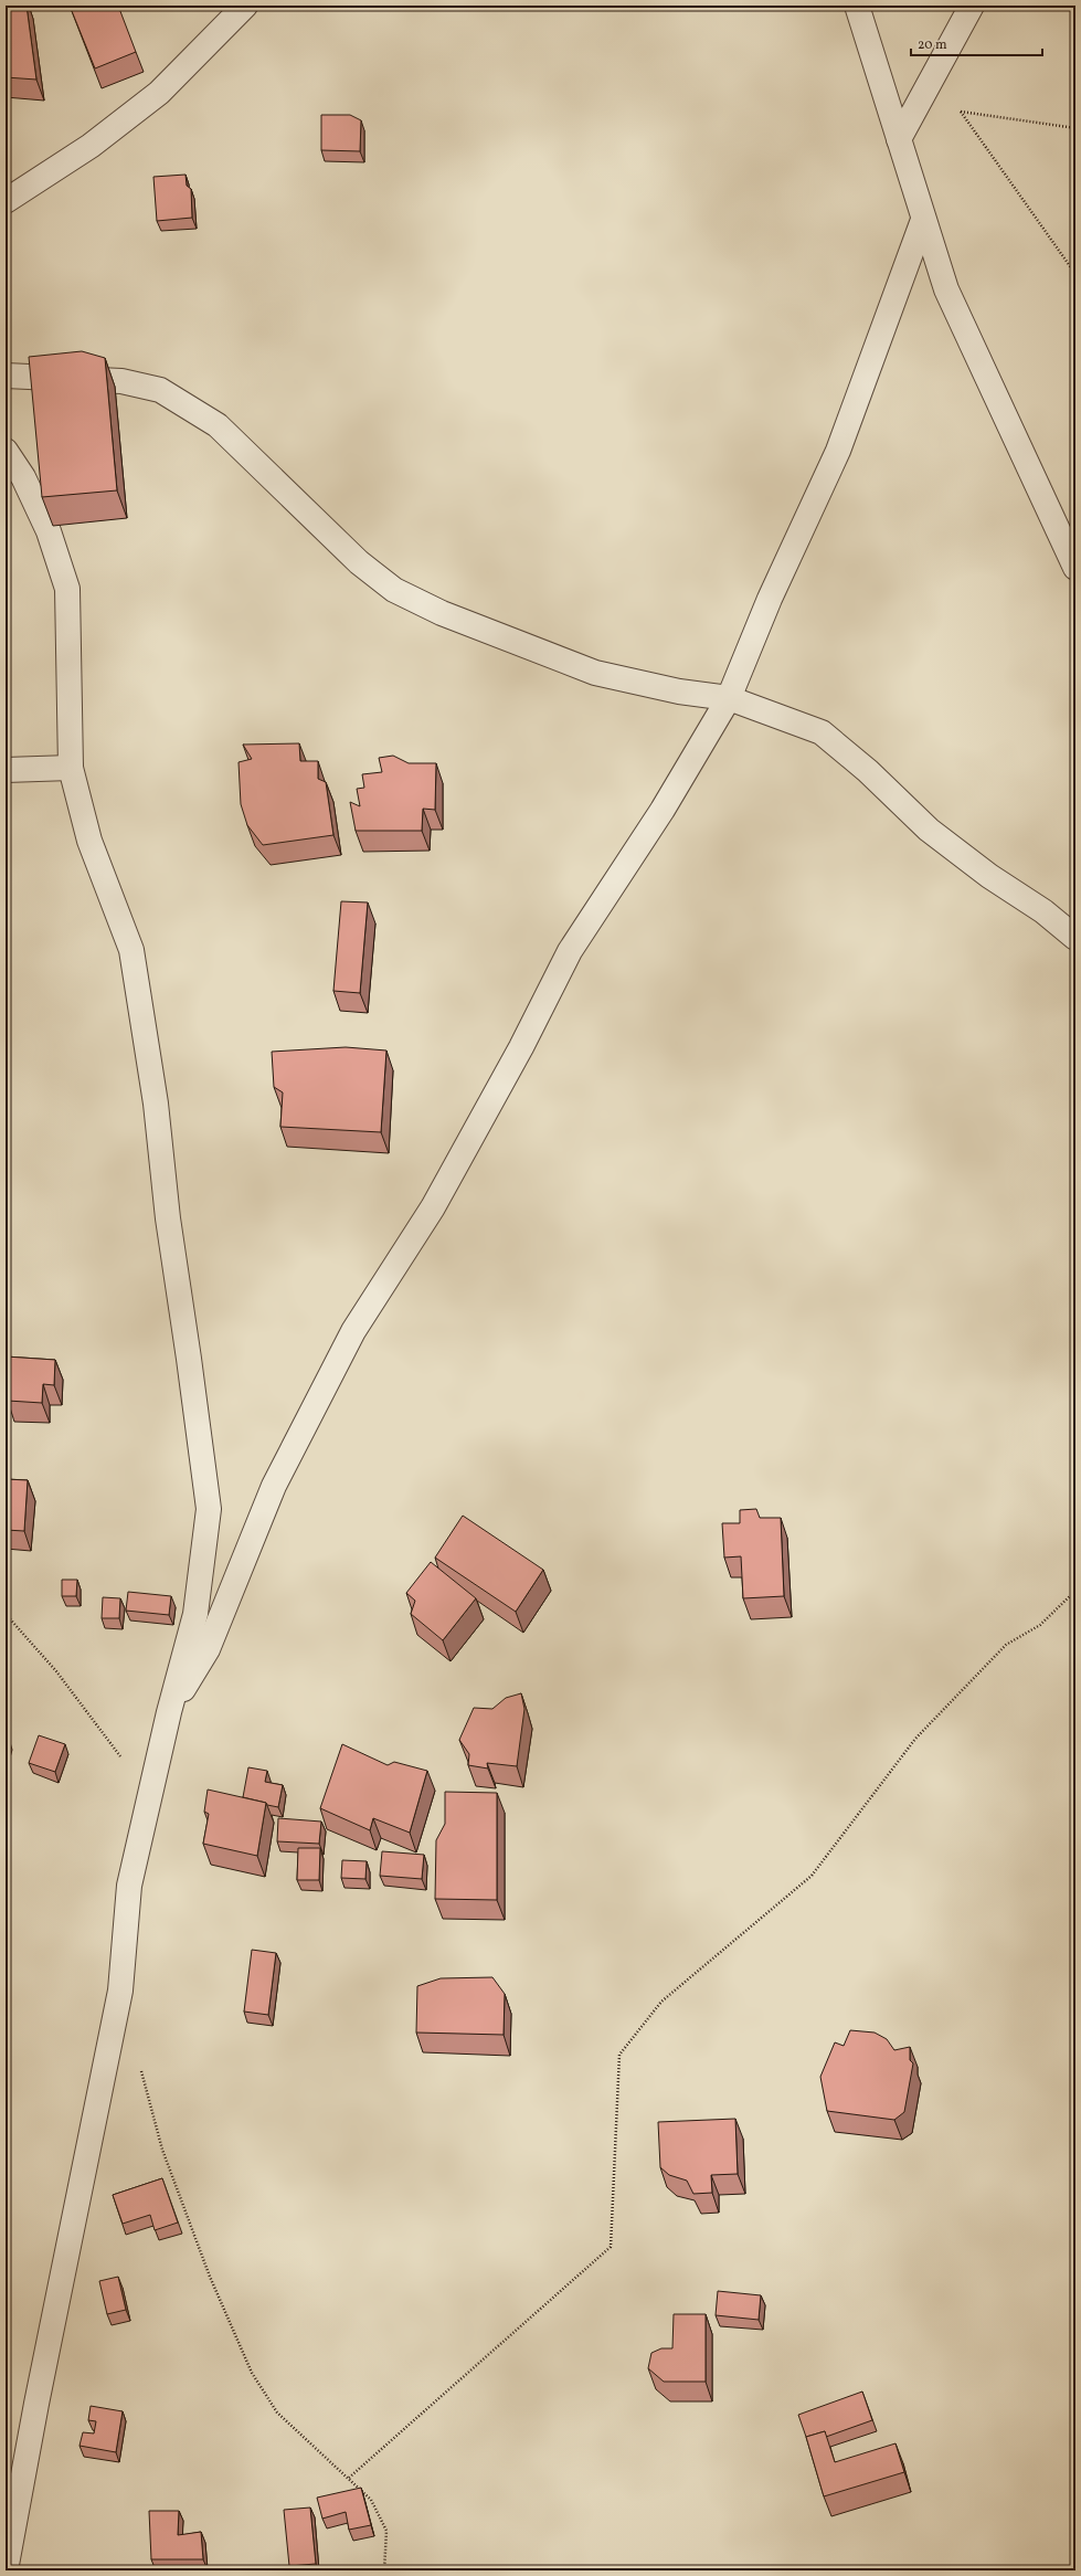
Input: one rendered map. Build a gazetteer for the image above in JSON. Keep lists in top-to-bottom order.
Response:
{
  "scale_bar": "20 m"
}
